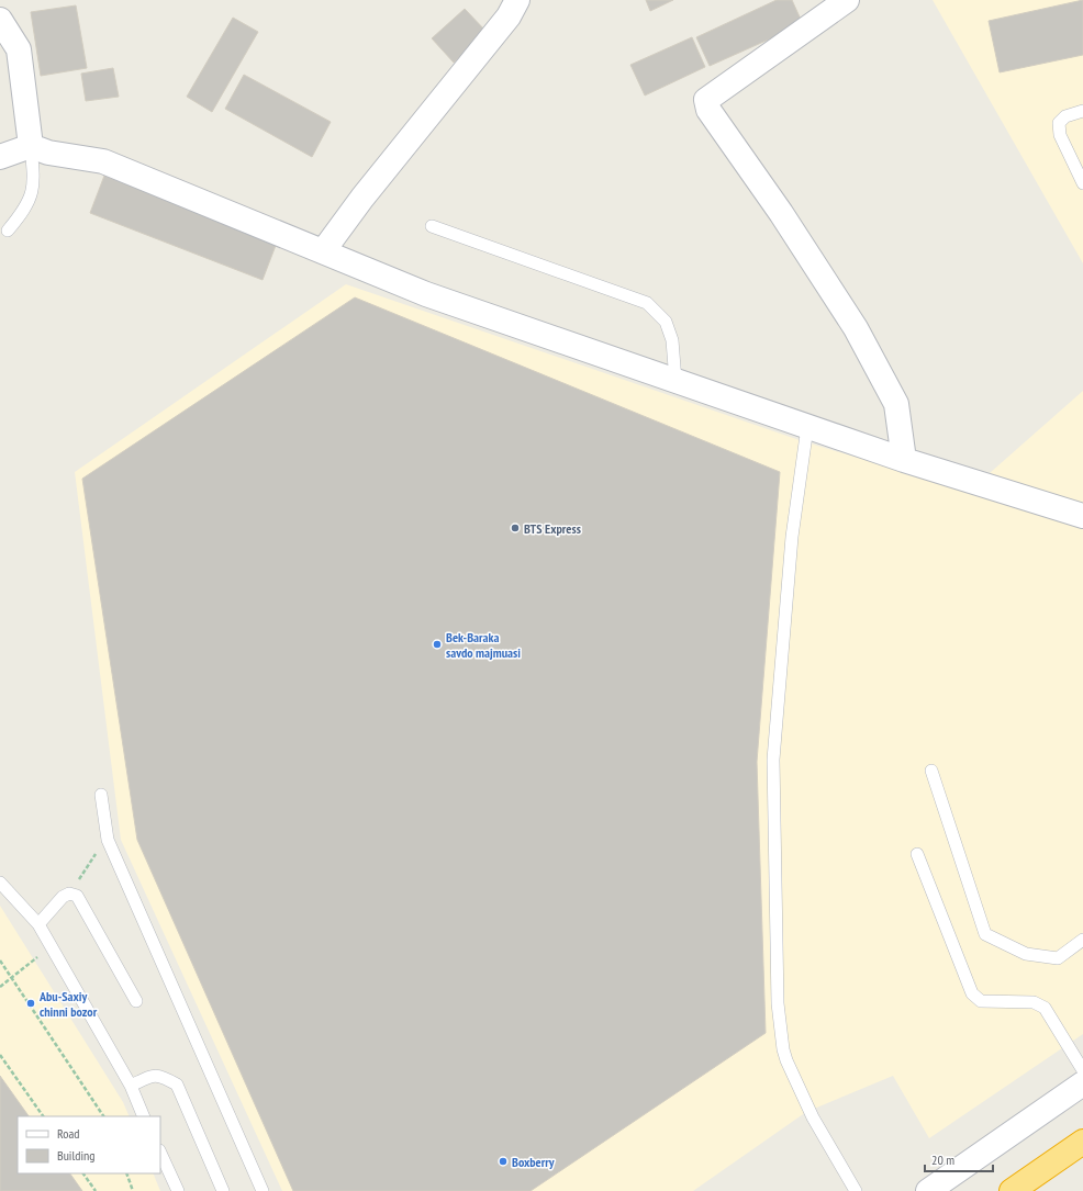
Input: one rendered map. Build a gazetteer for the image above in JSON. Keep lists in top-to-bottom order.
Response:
{
  "places": [
    "BTS Express",
    "Bek-Baraka savdo majmuasi",
    "Abu-Saxiy chinni bozor",
    "Boxberry"
  ],
  "legend": ["Road", "Building"],
  "scale_bar": "20 m"
}
